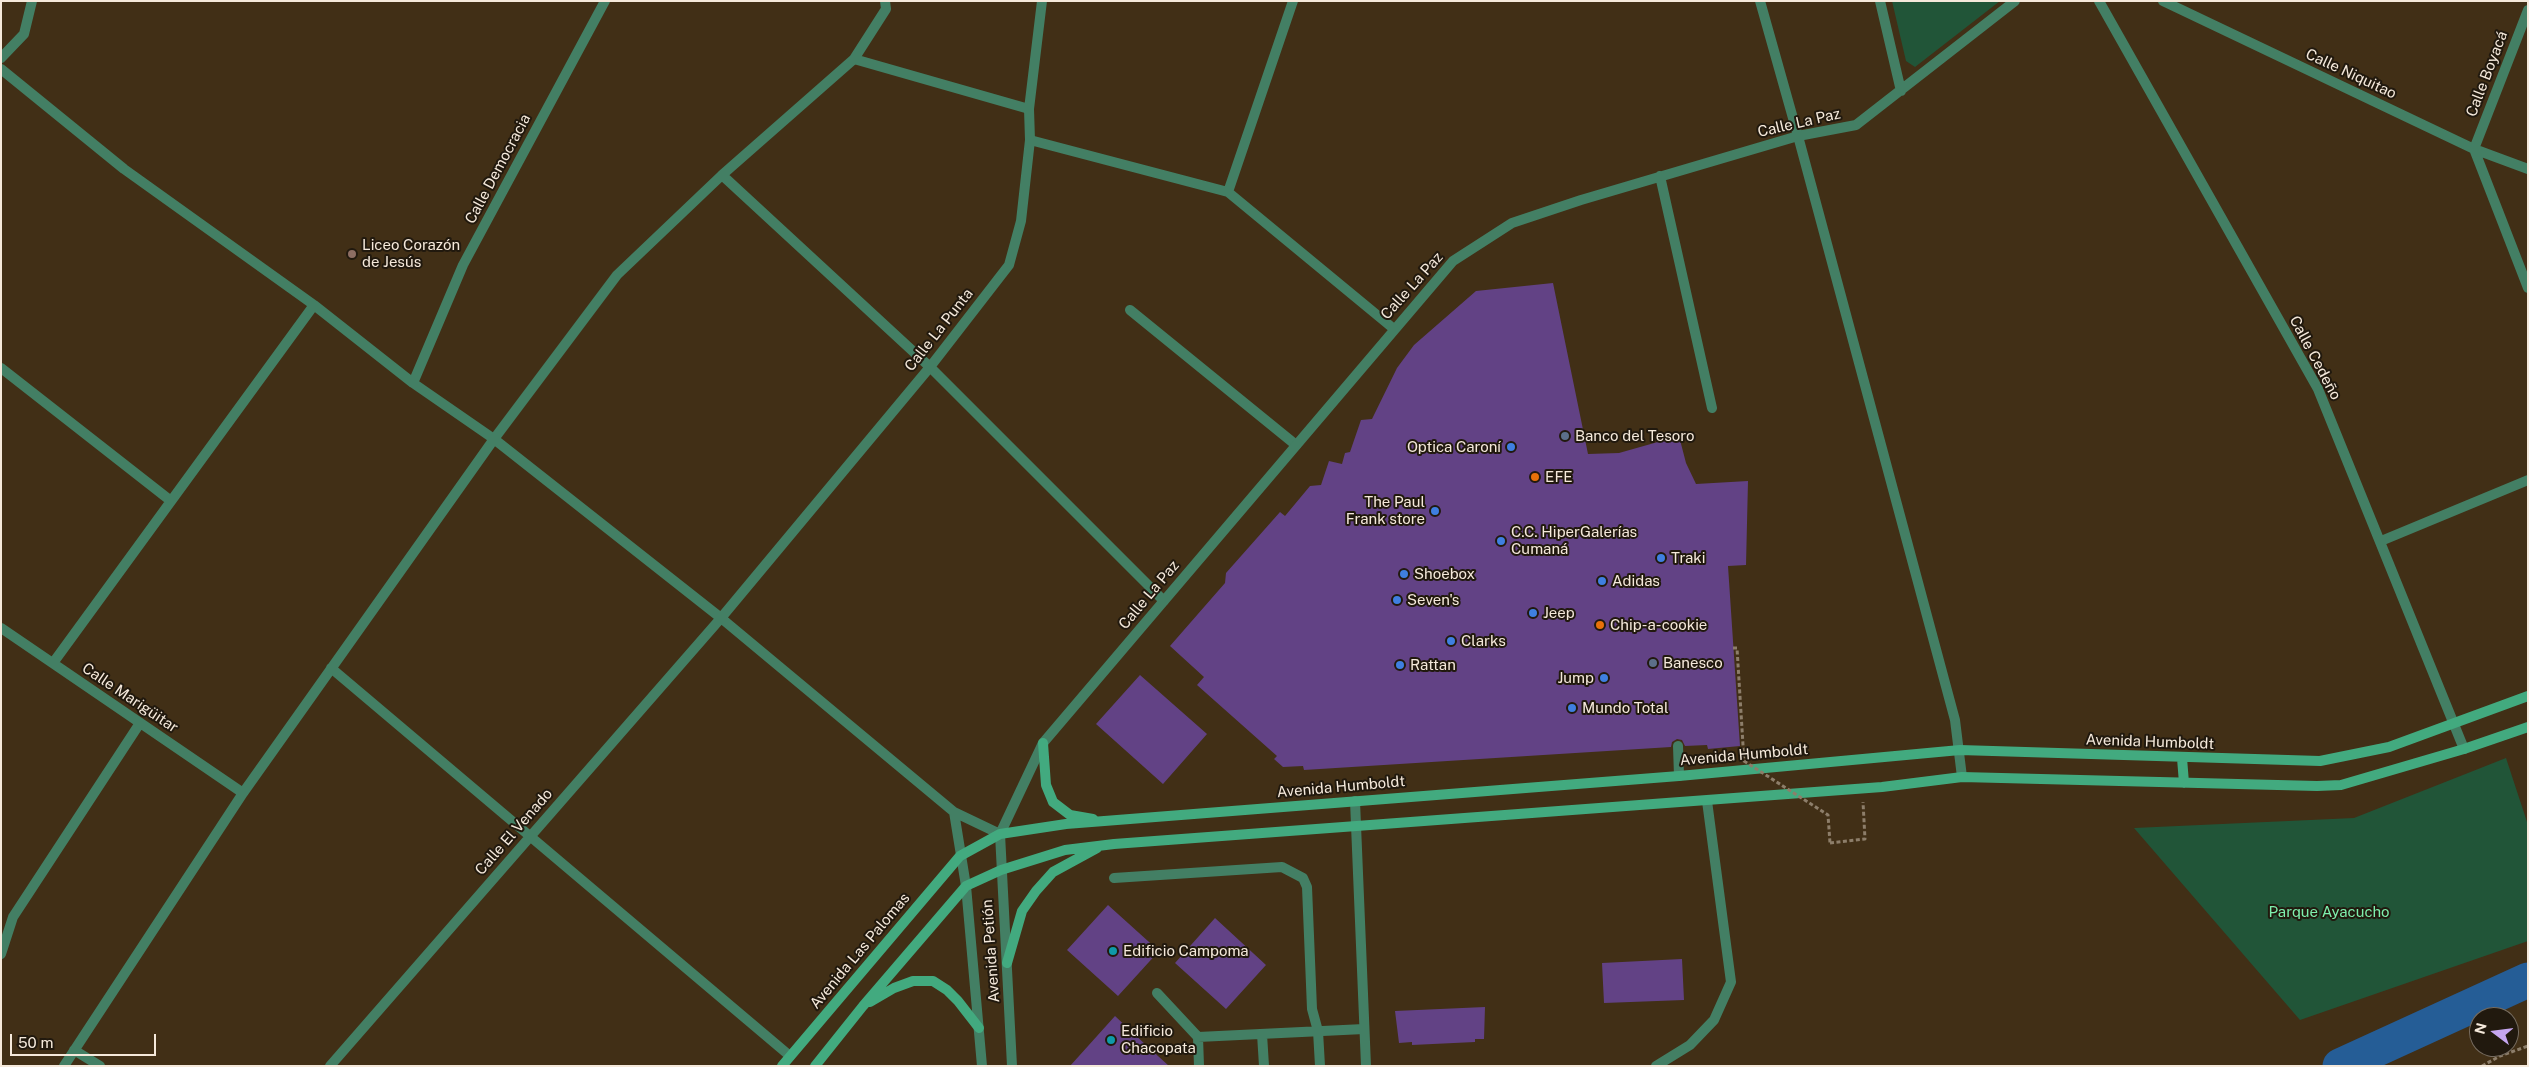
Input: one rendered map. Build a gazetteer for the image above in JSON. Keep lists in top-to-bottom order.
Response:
{
  "streets": {
    "main road": ["Avenida Humboldt", "Avenida Las Palomas"],
    "street": [
      "Calle Niquitao",
      "Calle Boyacá",
      "Calle La Paz",
      "Calle Democracia",
      "Calle La Punta",
      "Calle Cedeño",
      "Calle Marigüitar",
      "Calle El Venado",
      "Avenida Petión"
    ]
  },
  "crossings": [
    ["Calle Niquitao", "Calle Boyacá"],
    ["Calle La Paz", "Avenida Humboldt"],
    ["Calle La Paz", "Avenida Petión"],
    ["Calle La Punta", "Calle El Venado"],
    ["Calle Cedeño", "Avenida Humboldt"],
    ["Avenida Humboldt", "Avenida Las Palomas"],
    ["Avenida Humboldt", "Avenida Petión"],
    ["Avenida Las Palomas", "Avenida Petión"]
  ],
  "parks": ["Parque Ayacucho"],
  "places": [
    "Liceo Corazón de Jesús",
    "Banco del Tesoro",
    "Optica Caroní",
    "EFE",
    "The Paul Frank store",
    "C.C. HiperGalerías Cumaná",
    "Traki",
    "Shoebox",
    "Adidas",
    "Seven's",
    "Jeep",
    "Chip-a-cookie",
    "Clarks",
    "Banesco",
    "Rattan",
    "Jump",
    "Mundo Total",
    "Edificio Campoma",
    "Edificio Chacopata"
  ],
  "scale_bar": "50 m",
  "north": "left"
}
